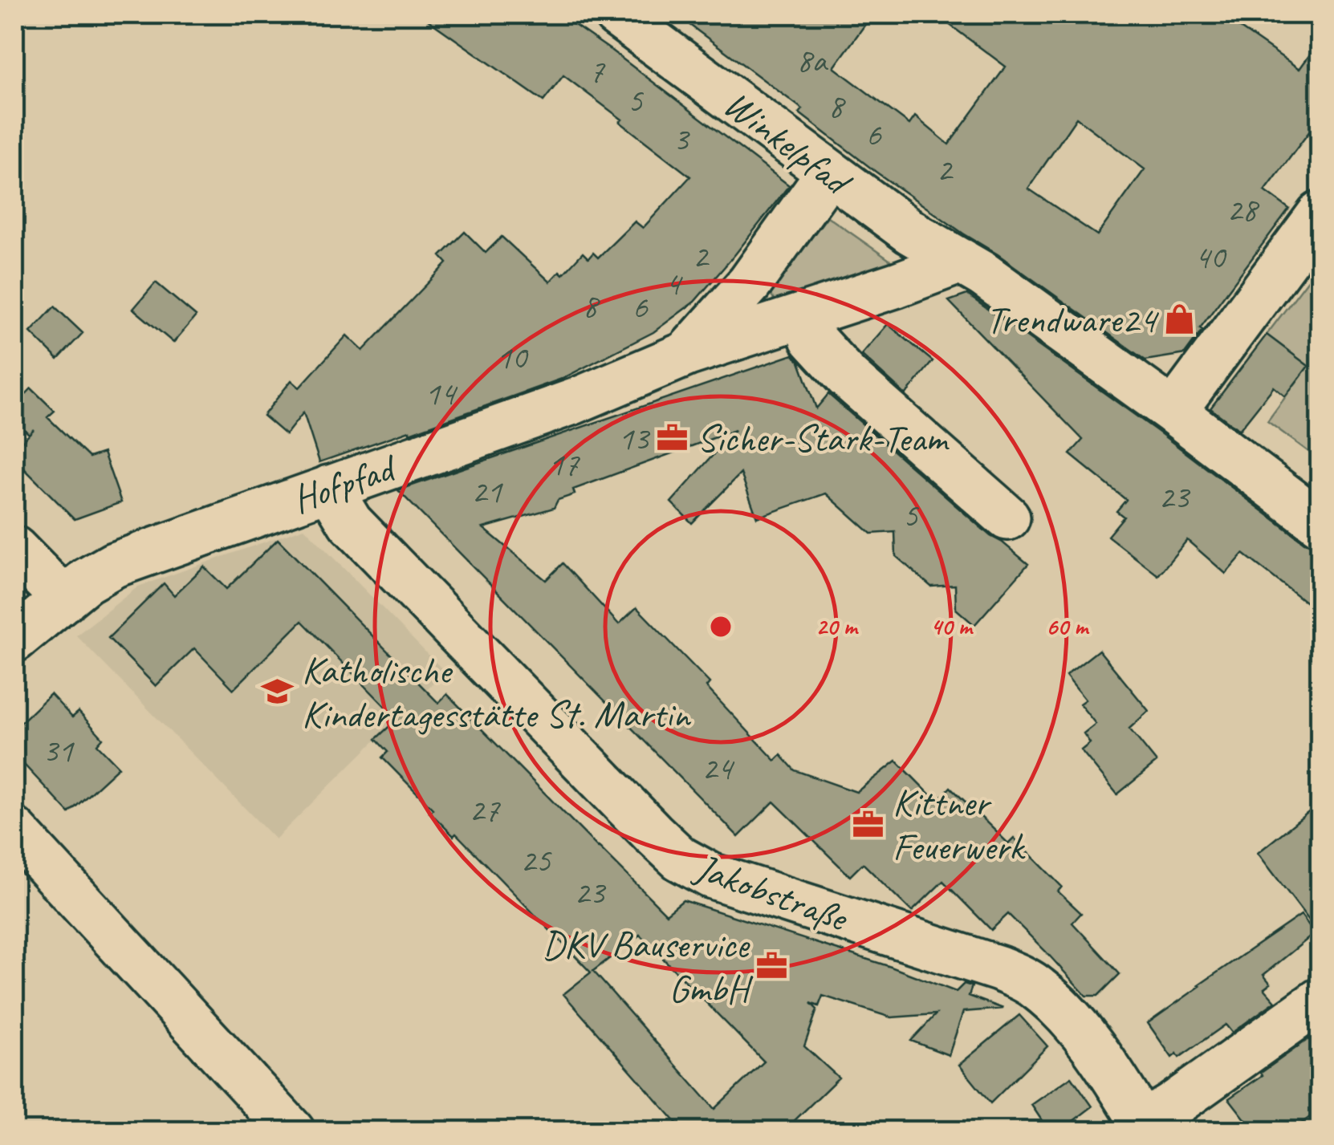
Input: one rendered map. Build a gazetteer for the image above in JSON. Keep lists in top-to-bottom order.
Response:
{
  "streets": {
    "street": ["Winkelpfad", "Hofpfad", "Jakobstraße"]
  },
  "crossings": [
    ["Winkelpfad", "Hofpfad"],
    ["Hofpfad", "Jakobstraße"]
  ],
  "places": {
    "shop": ["Trendware24"],
    "office": ["Sicher-Stark-Team", "Kittner Feuerwerk", "DKV Bauservice GmbH"],
    "school or university": ["Katholische Kindertagesstätte St. Martin"]
  },
  "house_numbers": [
    "8a",
    "7",
    "5",
    "8",
    "6",
    "3",
    "2",
    "28",
    "2",
    "40",
    "4",
    "8",
    "6",
    "10",
    "14",
    "13",
    "17",
    "21",
    "23",
    "5",
    "31",
    "24",
    "27",
    "25",
    "23"
  ],
  "rings": ["20 m", "40 m", "60 m"]
}
